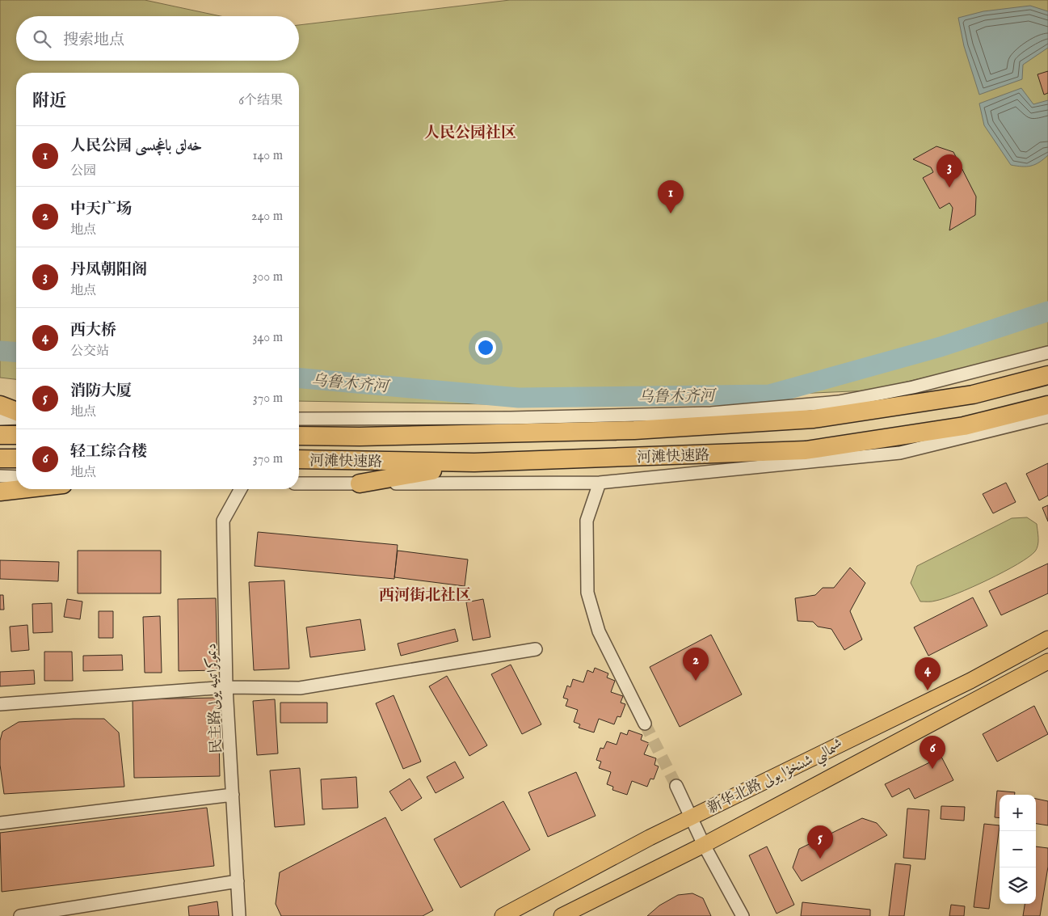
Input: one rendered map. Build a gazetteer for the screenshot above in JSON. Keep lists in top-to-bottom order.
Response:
{
  "streets": {
    "highway": ["河滩快速路"],
    "main road": ["新华北路 شىمالىي شىنخۇا يولى"],
    "street": ["民主路دىموكراتىيە يولى"]
  },
  "districts": ["人民公园社区", "西河街北社区"],
  "water": ["乌鲁木齐河"],
  "page": {
    "search": "搜索地点",
    "heading": ["附近", "6个结果"],
    "list": [
      {
        "mark": "1",
        "name": "人民公园 خەلق باغچىسى",
        "note": "公园",
        "value": "140 m"
      },
      {
        "mark": "2",
        "name": "中天广场",
        "note": "地点",
        "value": "240 m"
      },
      {
        "mark": "3",
        "name": "丹凤朝阳阁",
        "note": "地点",
        "value": "300 m"
      },
      {
        "mark": "4",
        "name": "西大桥",
        "note": "公交站",
        "value": "340 m"
      },
      {
        "mark": "5",
        "name": "消防大厦",
        "note": "地点",
        "value": "370 m"
      },
      {
        "mark": "6",
        "name": "轻工综合楼",
        "note": "地点",
        "value": "370 m"
      }
    ],
    "pins": [
      "3",
      "1",
      "2",
      "4",
      "6",
      "5"
    ],
    "map_buttons": ["+", "−"]
  }
}
